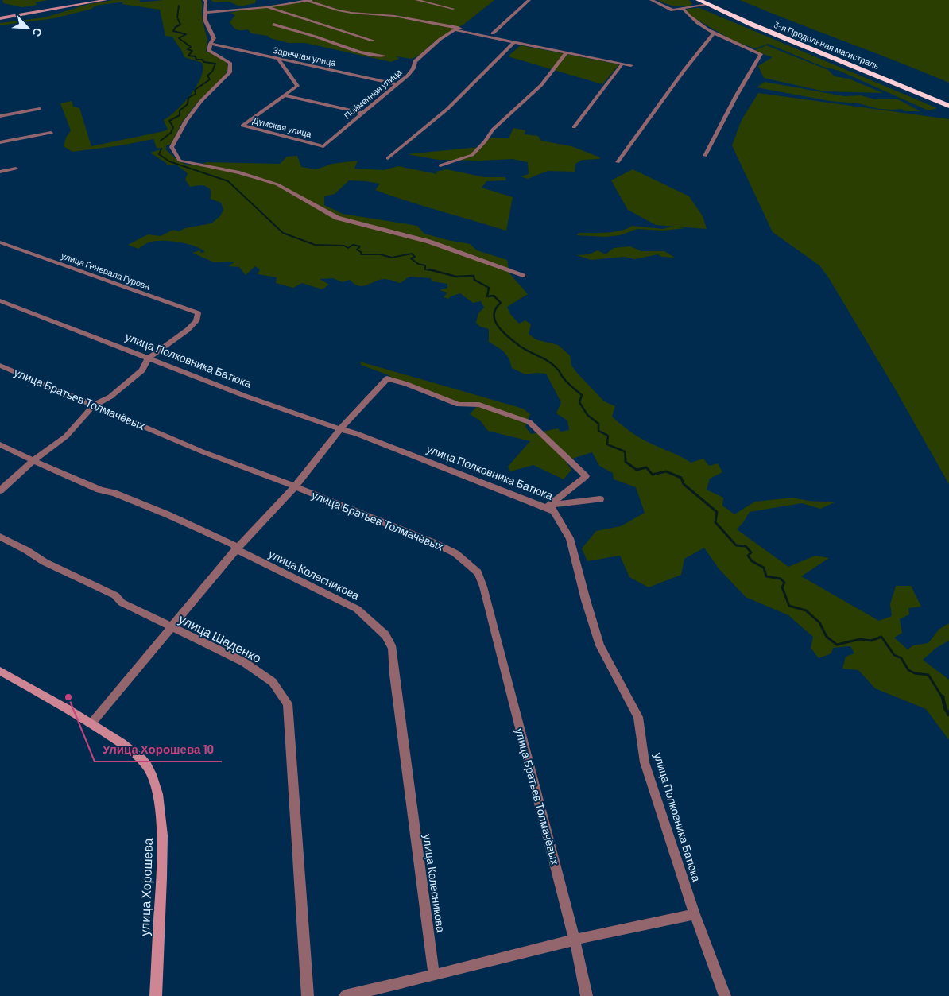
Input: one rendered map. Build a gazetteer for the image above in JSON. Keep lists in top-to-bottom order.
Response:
{
  "streets": {
    "highway": ["3-я Продольная магистраль"],
    "main road": ["улица Хорошева"],
    "street": [
      "Заречная улица",
      "Пойменная улица",
      "Думская улица",
      "улица Генерала Гурова",
      "улица Полковника Батюка",
      "улица Братьев Толмачёвых",
      "улица Колесникова",
      "улица Шаденко"
    ]
  },
  "crossings": [
    ["Заречная улица", "Пойменная улица"],
    ["Заречная улица", "Думская улица"],
    ["Пойменная улица", "Думская улица"],
    ["улица Генерала Гурова", "улица Полковника Батюка"]
  ],
  "places": ["Улица Хорошева 10"],
  "north": "bottom right"
}
